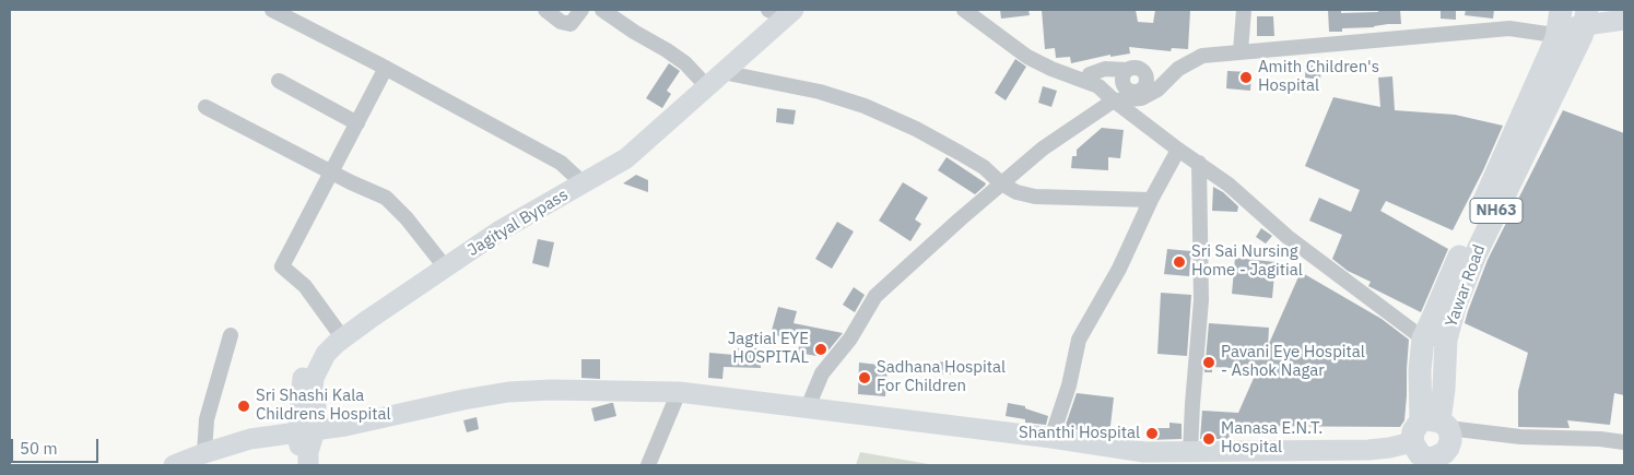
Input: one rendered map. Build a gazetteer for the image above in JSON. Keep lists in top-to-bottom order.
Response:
{
  "streets": {
    "highway": ["NH63", "Yawar Road"],
    "main road": ["Jagityal Bypass"]
  },
  "crossings": [
    ["NH63", "Yawar Road"]
  ],
  "places": [
    "Amith Children's Hospital",
    "Sri Sai Nursing Home - Jagitial",
    "Jagtial EYE HOSPITAL",
    "Pavani Eye Hospital - Ashok Nagar",
    "Sadhana Hospital For Children",
    "Sri Shashi Kala Childrens Hospital",
    "Shanthi Hospital",
    "Manasa E.N.T. Hospital"
  ],
  "scale_bar": "50 m"
}
